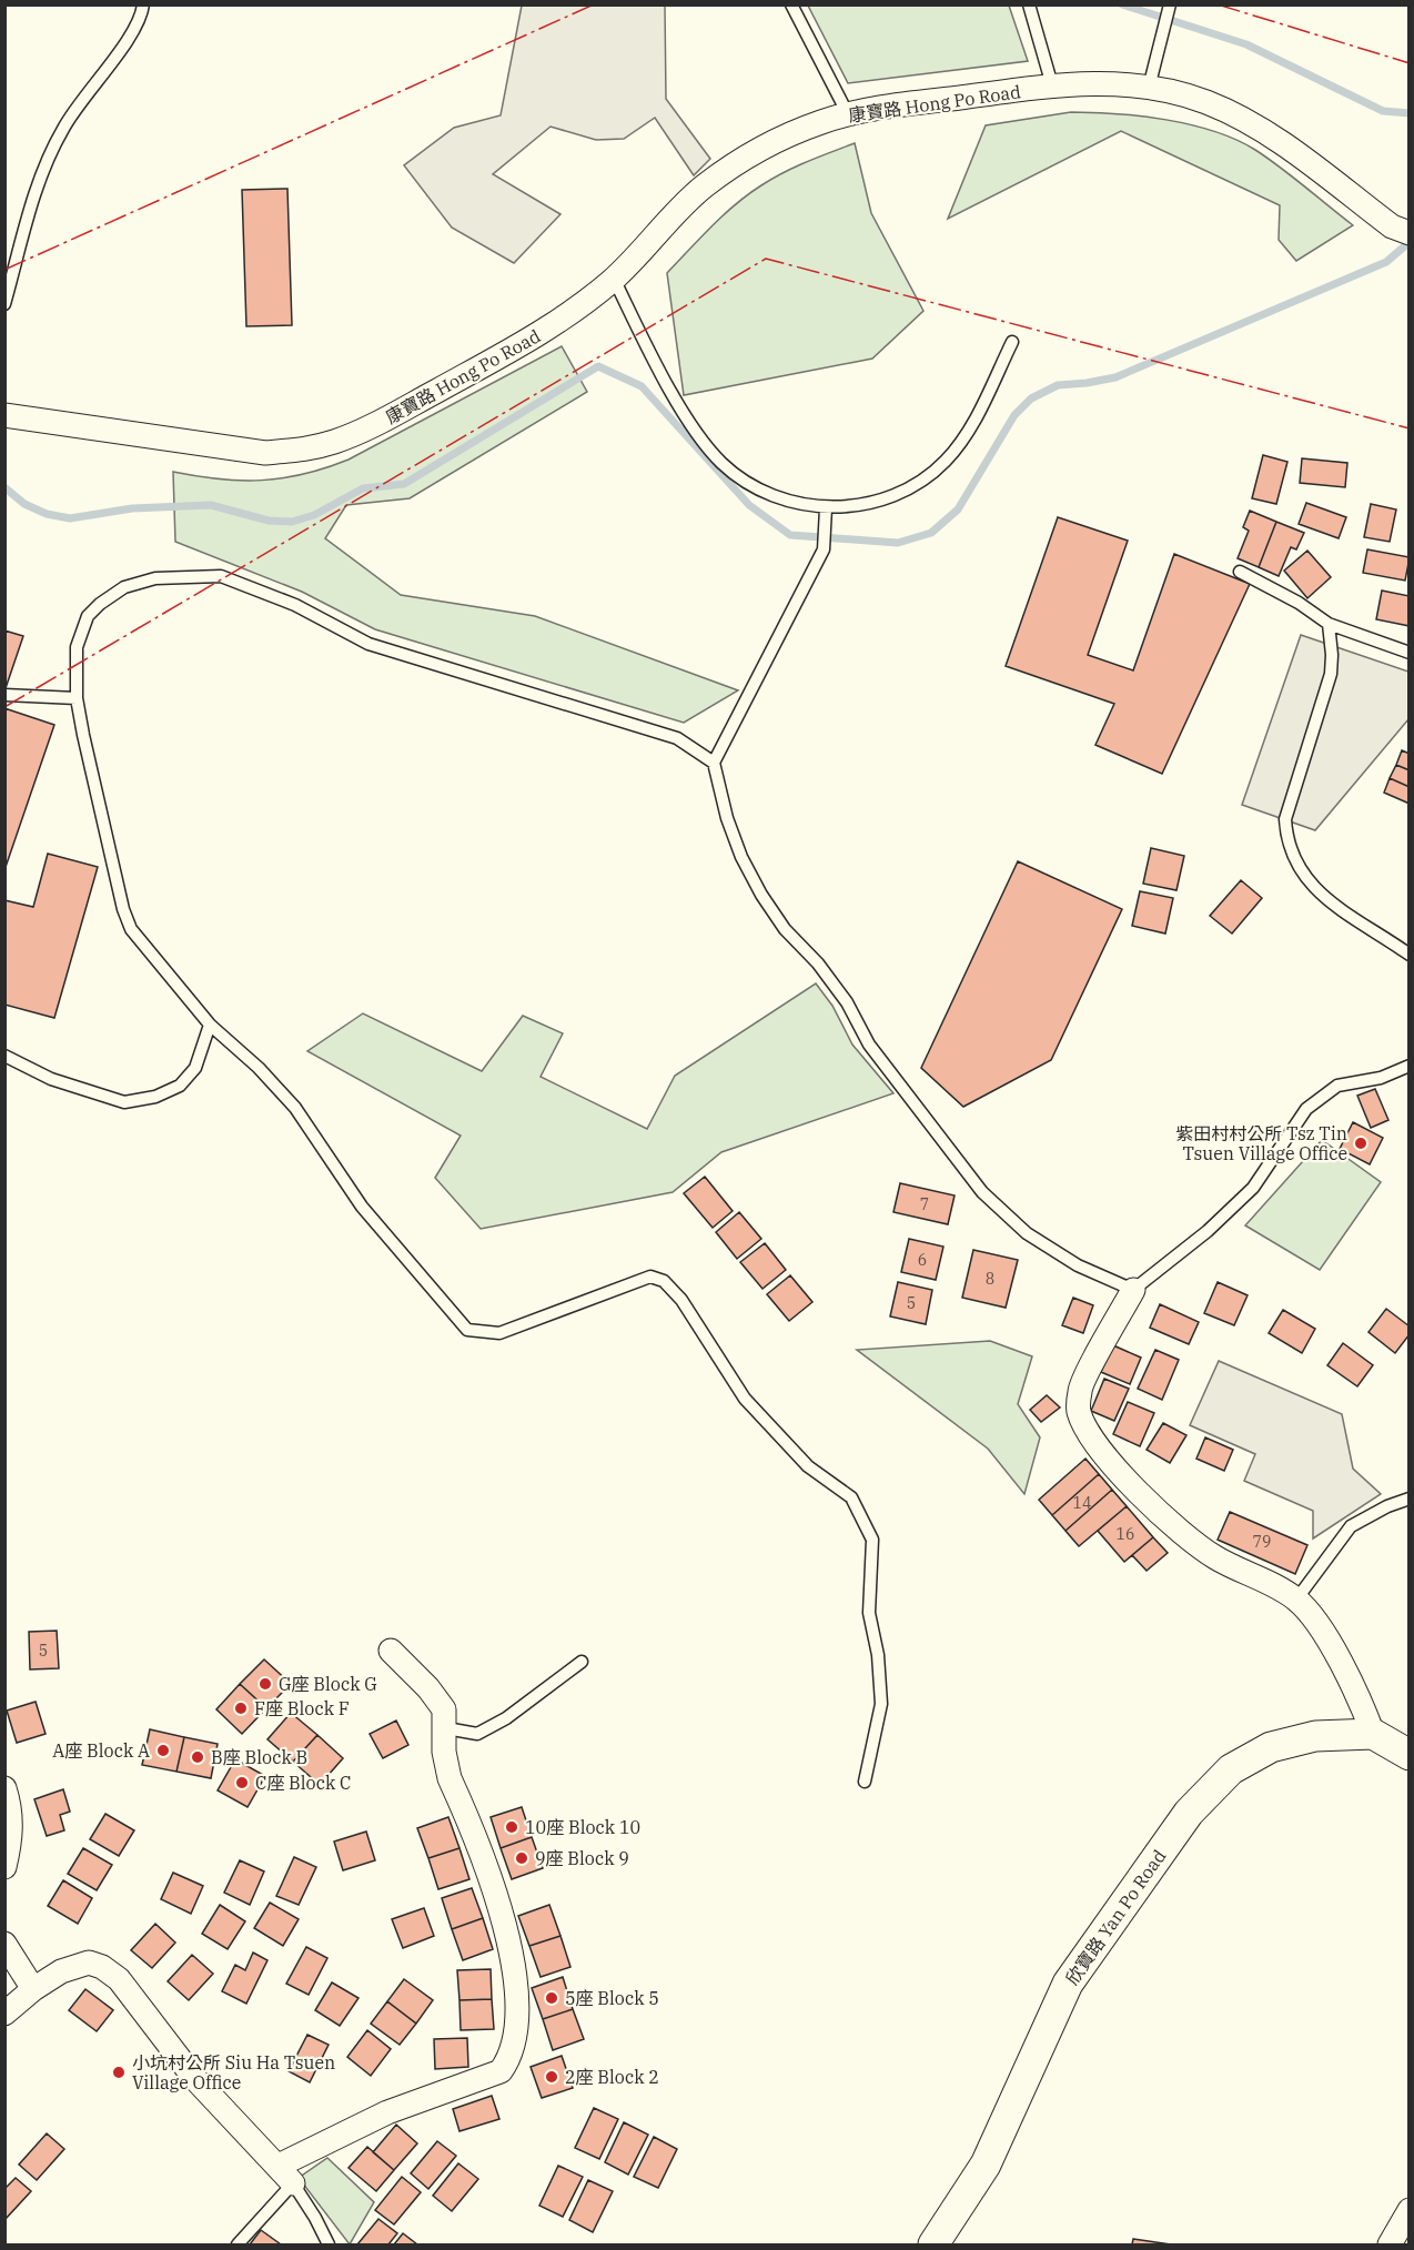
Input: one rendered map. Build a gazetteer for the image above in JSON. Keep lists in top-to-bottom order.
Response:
{
  "streets": {
    "street": ["康寶路 Hong Po Road", "欣寶路 Yan Po Road"]
  },
  "places": [
    "紫田村村公所 Tsz Tin Tsuen Village Office",
    "G座 Block G",
    "F座 Block F",
    "A座 Block A",
    "B座 Block B",
    "C座 Block C",
    "10座 Block 10",
    "9座 Block 9",
    "5座 Block 5",
    "小坑村公所 Siu Ha Tsuen Village Office",
    "2座 Block 2"
  ],
  "house_numbers": [
    "7",
    "6",
    "8",
    "5",
    "14",
    "16",
    "79",
    "5"
  ]
}
